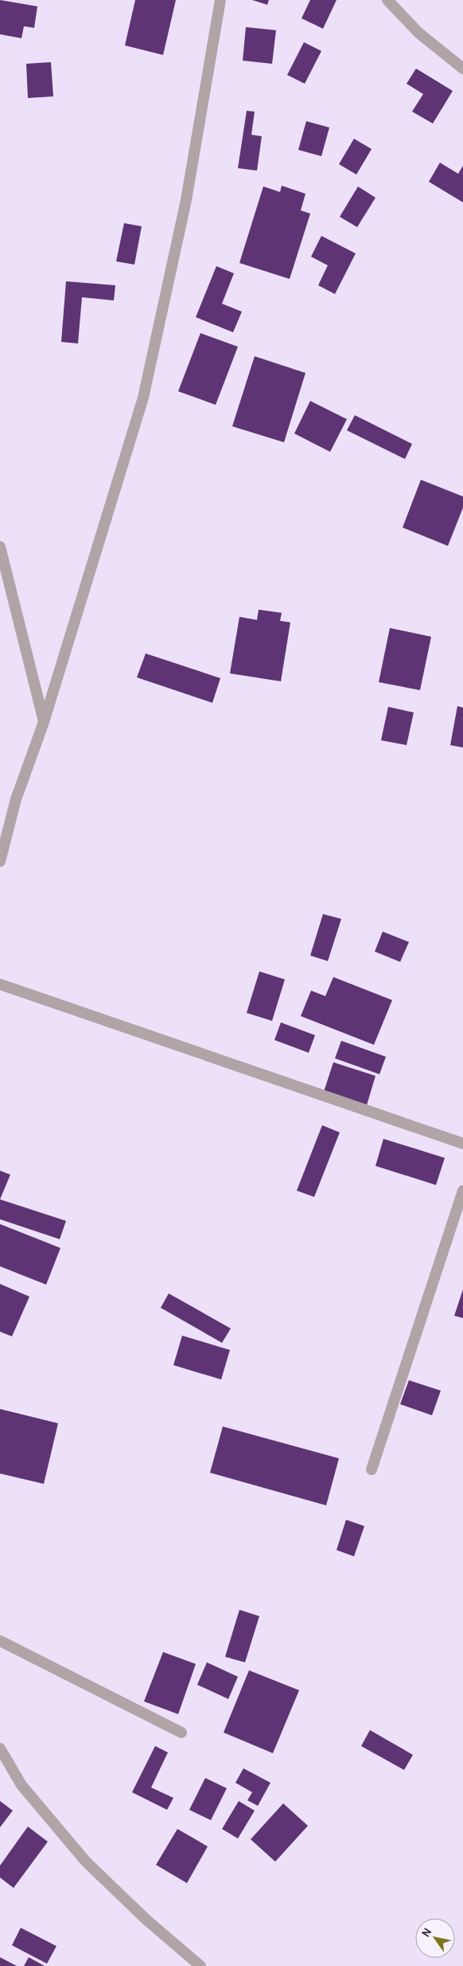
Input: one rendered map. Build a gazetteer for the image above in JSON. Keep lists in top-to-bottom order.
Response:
{
  "north": "top left"
}
